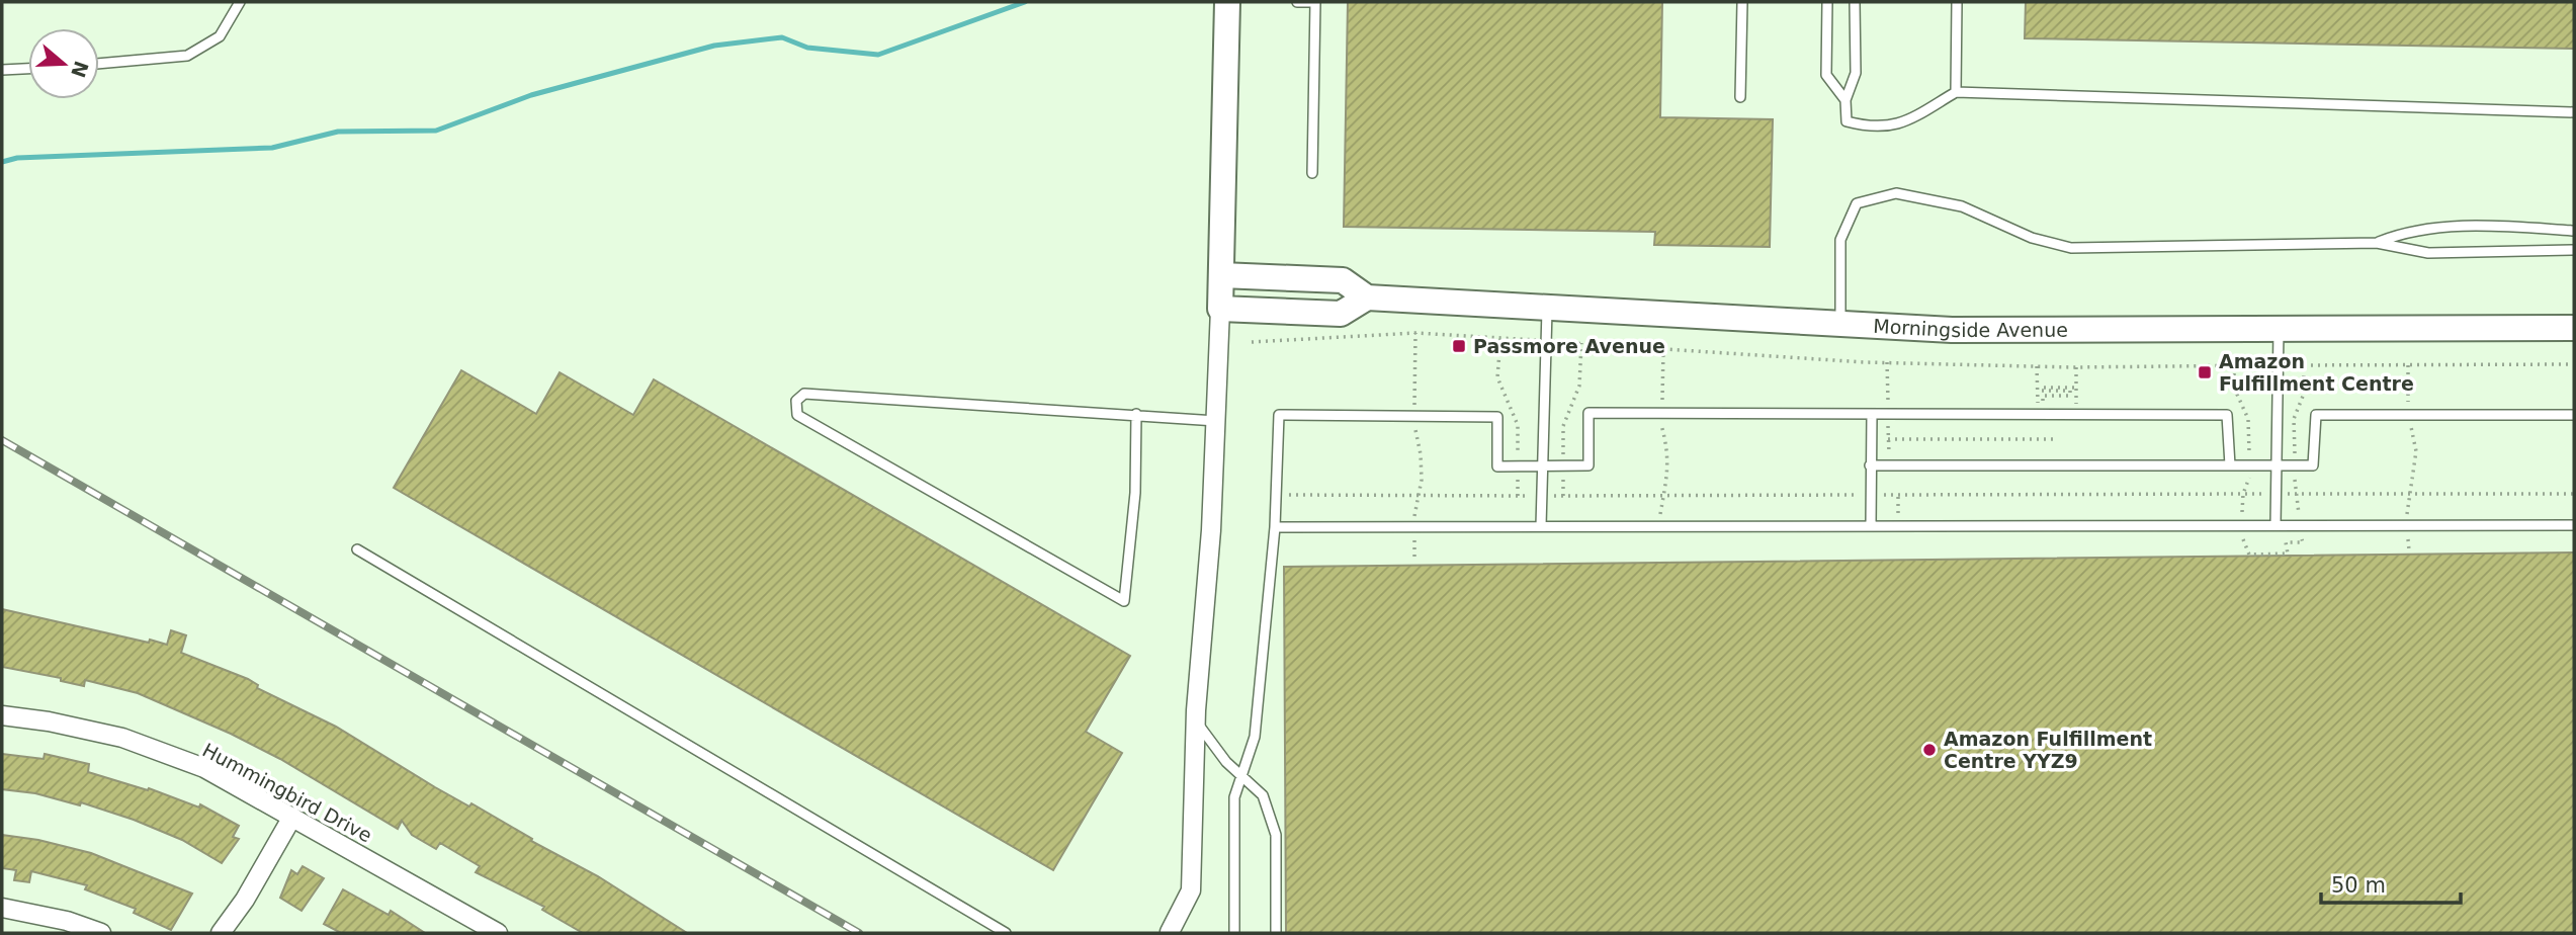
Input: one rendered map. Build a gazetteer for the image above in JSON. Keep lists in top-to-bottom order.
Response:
{
  "streets": {
    "main road": ["Morningside Avenue"],
    "street": ["Hummingbird Drive"]
  },
  "places": {
    "transit": ["Passmore Avenue", "Amazon Fulfillment Centre"],
    "other": ["Amazon Fulfillment Centre YYZ9"]
  },
  "scale_bar": "50 m",
  "north": "right"
}
